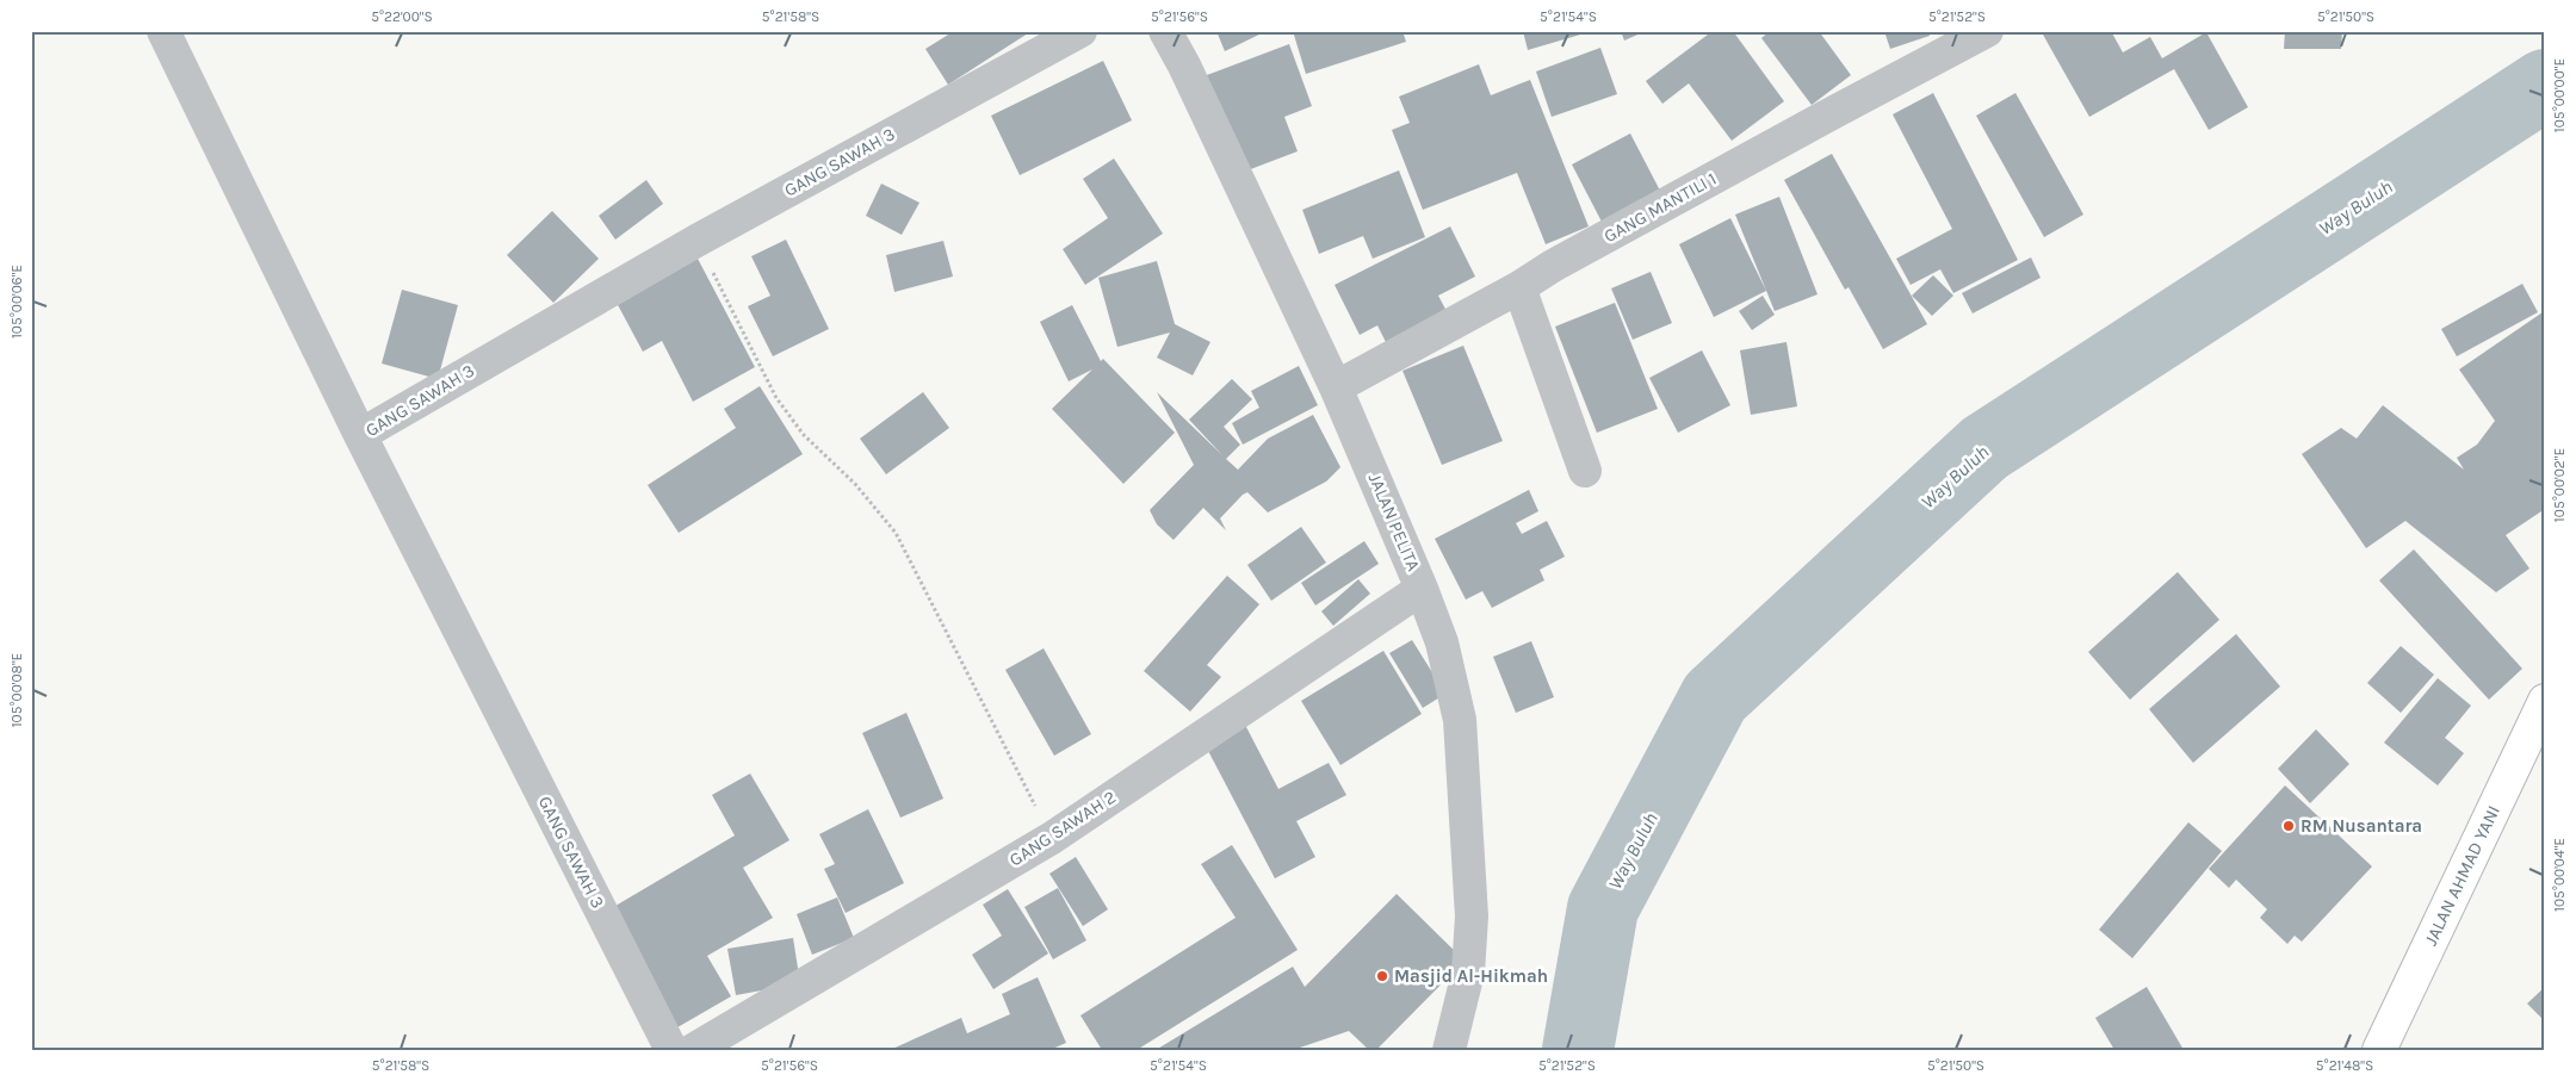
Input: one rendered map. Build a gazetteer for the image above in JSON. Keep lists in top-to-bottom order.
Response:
{
  "streets": {
    "highway": ["JALAN AHMAD YANI"],
    "street": [
      "GANG SAWAH 3",
      "GANG MANTILI 1",
      "JALAN PELITA",
      "GANG SAWAH 2"
    ]
  },
  "crossings": [
    ["GANG MANTILI 1", "JALAN PELITA"],
    ["JALAN PELITA", "GANG SAWAH 2"]
  ],
  "water": ["Way Buluh"],
  "places": ["RM Nusantara", "Masjid Al-Hikmah"],
  "coordinates": [
    "5°22'00\"S",
    "5°21'58\"S",
    "5°21'56\"S",
    "5°21'54\"S",
    "5°21'52\"S",
    "5°21'50\"S",
    "105°00'00\"E",
    "105°00'06\"E",
    "105°00'02\"E",
    "105°00'08\"E",
    "105°00'04\"E",
    "5°21'48\"S"
  ]
}
